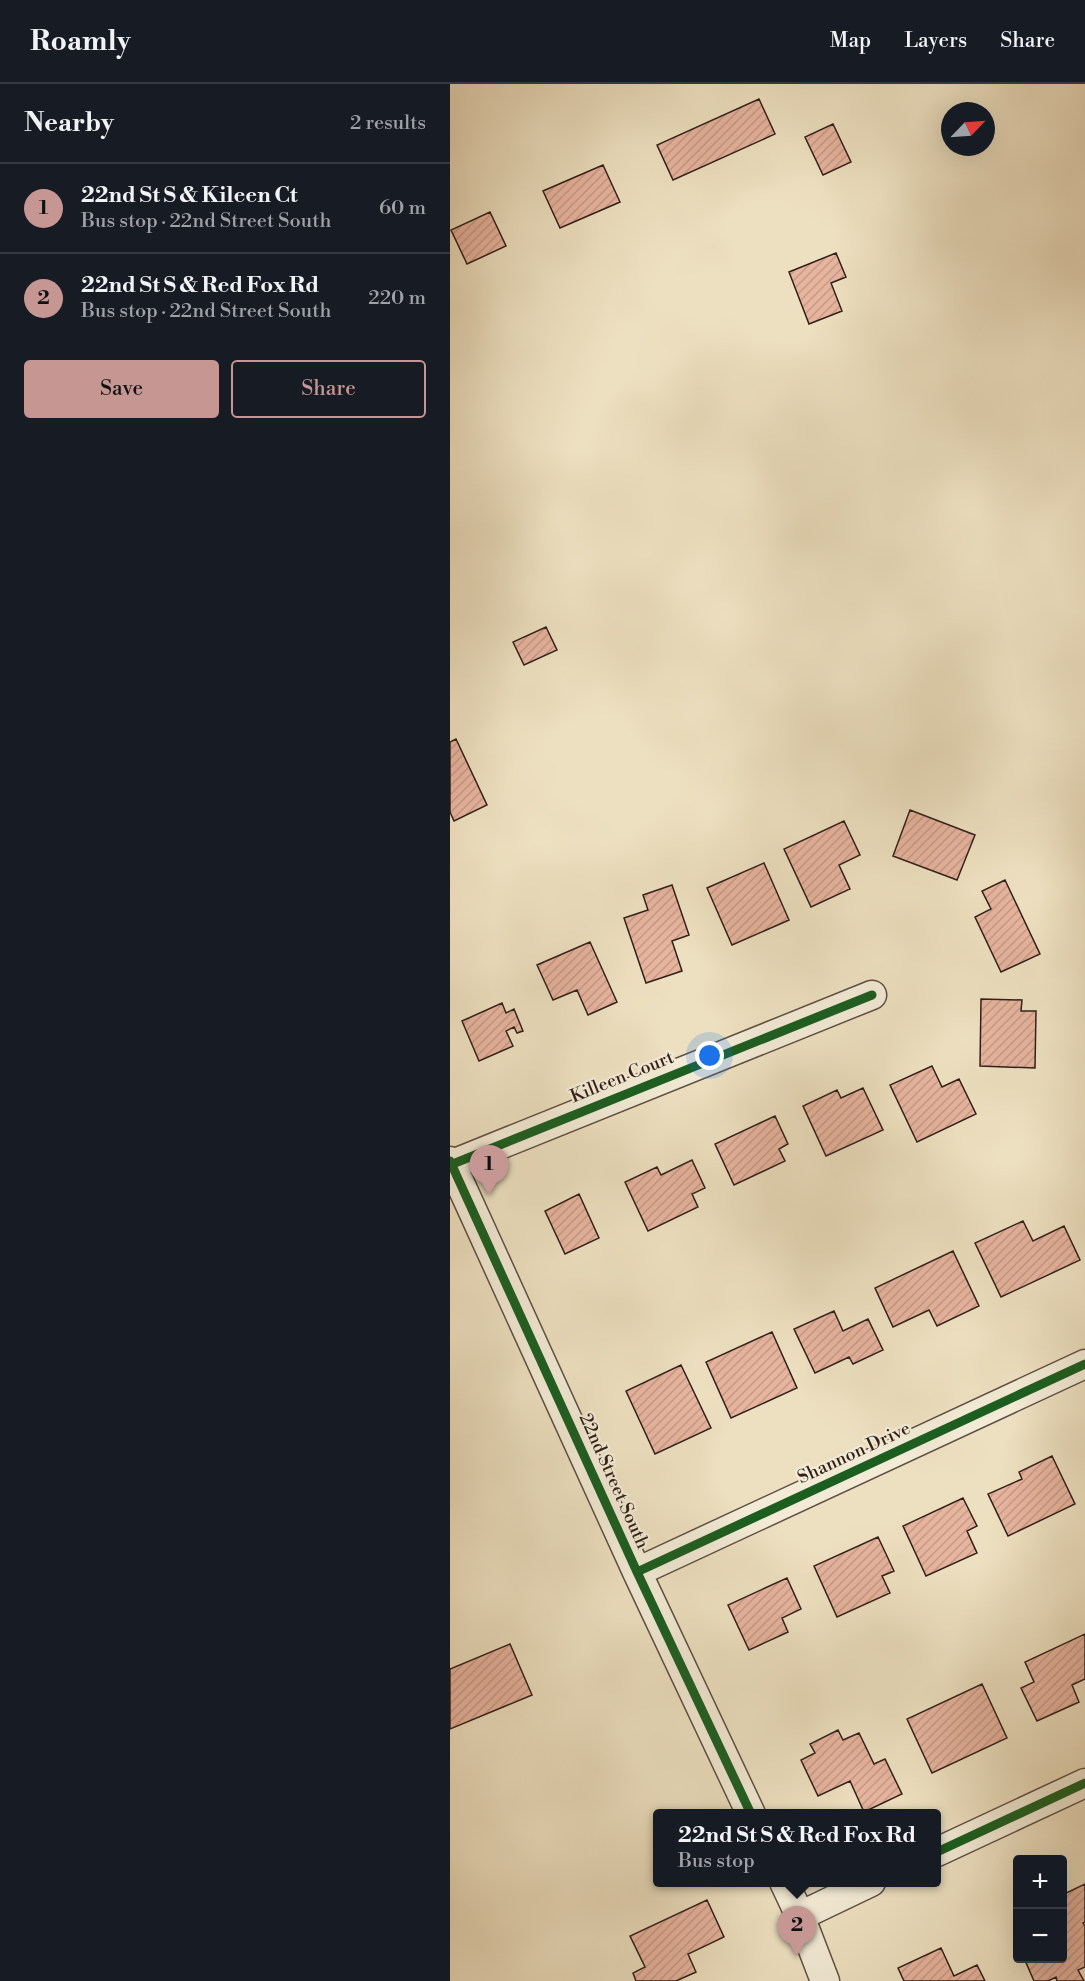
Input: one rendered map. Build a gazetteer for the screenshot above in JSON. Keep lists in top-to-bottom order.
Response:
{
  "streets": {
    "street": ["Killeen Court", "Shannon Drive", "22nd Street South"]
  },
  "crossings": [
    ["Killeen Court", "22nd Street South"],
    ["Shannon Drive", "22nd Street South"]
  ],
  "north": "top right",
  "page": {
    "header": "Roamly",
    "nav": ["Map", "Layers", "Share"],
    "heading": ["Nearby", "2 results"],
    "list": [
      {
        "mark": "1",
        "name": "22nd St S & Kileen Ct",
        "note": "Bus stop · 22nd Street South",
        "value": "60 m"
      },
      {
        "mark": "2",
        "name": "22nd St S & Red Fox Rd",
        "note": "Bus stop · 22nd Street South",
        "value": "220 m"
      }
    ],
    "buttons": ["Save", "Share"],
    "pins": ["1", "2"],
    "popup": ["22nd St S & Red Fox Rd", "Bus stop"],
    "map_buttons": ["+", "−"]
  }
}
